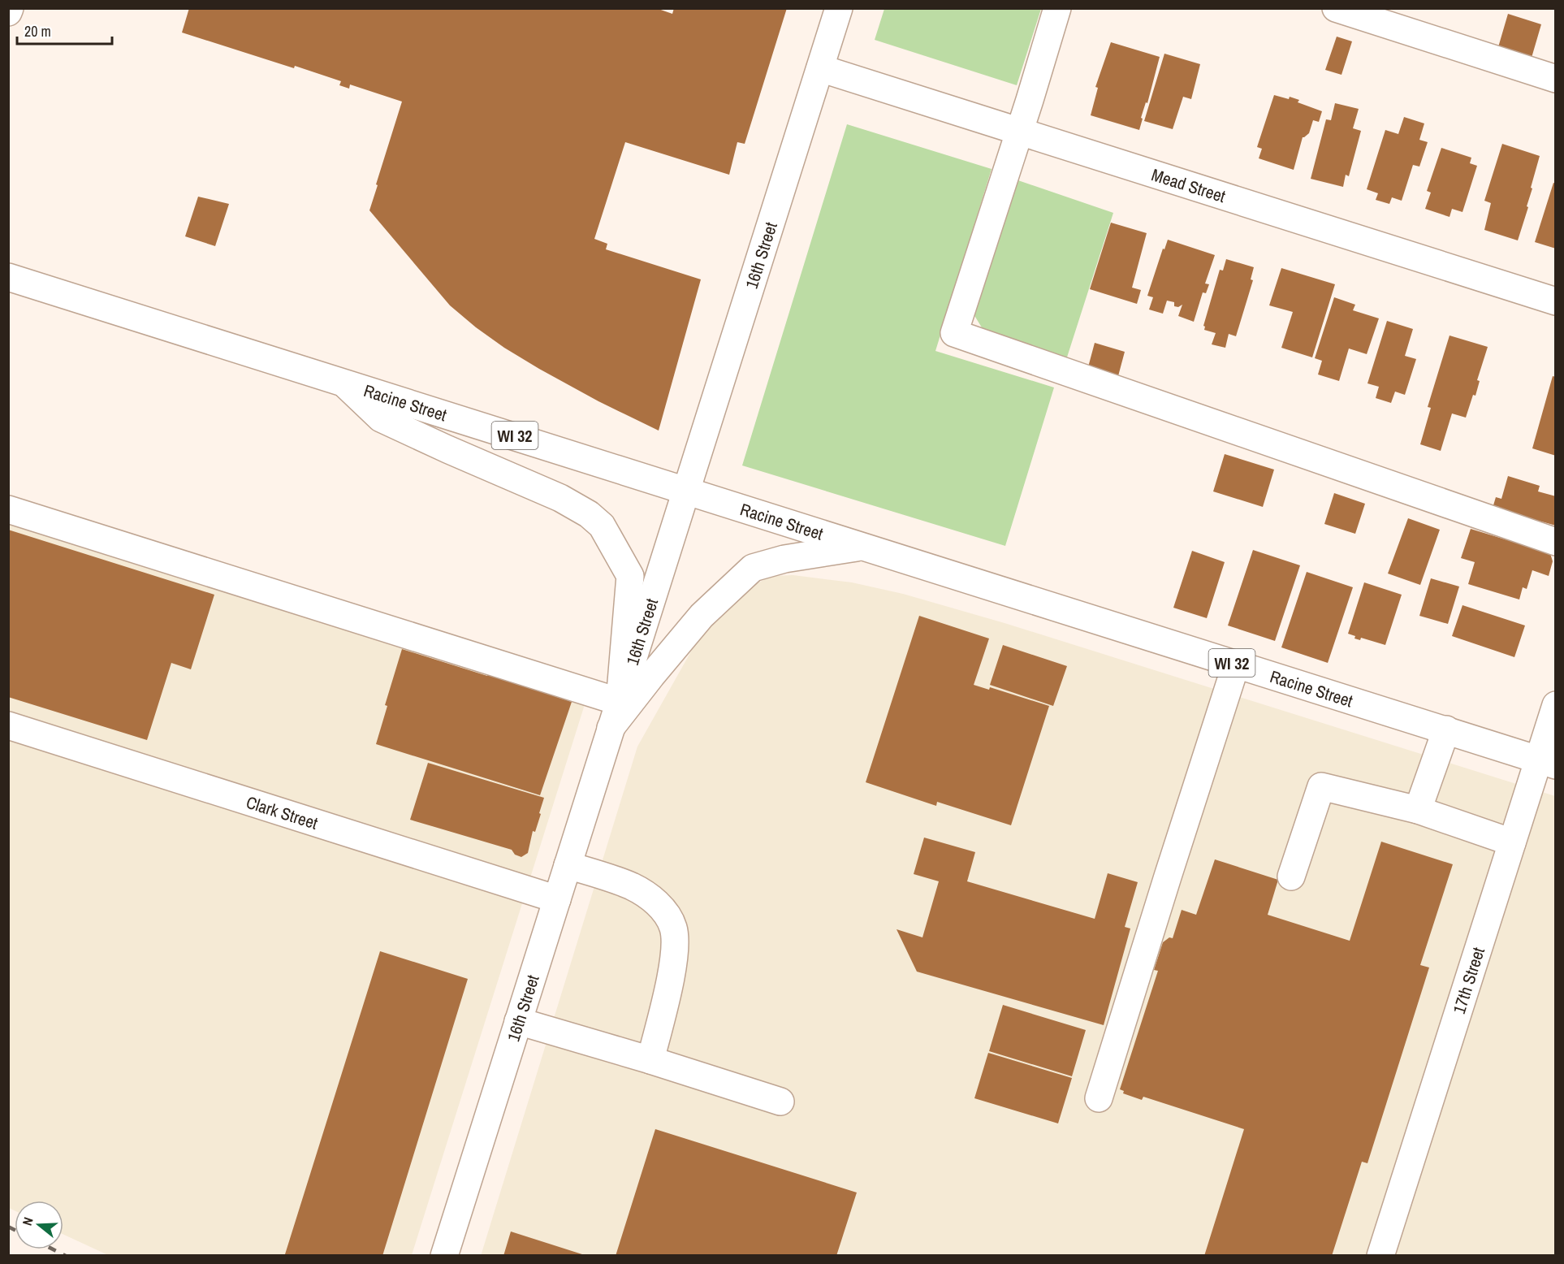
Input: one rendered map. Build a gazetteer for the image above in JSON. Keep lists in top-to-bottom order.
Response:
{
  "streets": {
    "street": [
      "Mead Street",
      "16th Street",
      "Racine Street",
      "WI 32",
      "Clark Street",
      "17th Street"
    ]
  },
  "crossings": [
    ["Mead Street", "16th Street"],
    ["16th Street", "Racine Street"],
    ["16th Street", "Clark Street"],
    ["Racine Street", "17th Street"]
  ],
  "scale_bar": "20 m",
  "north": "left"
}
